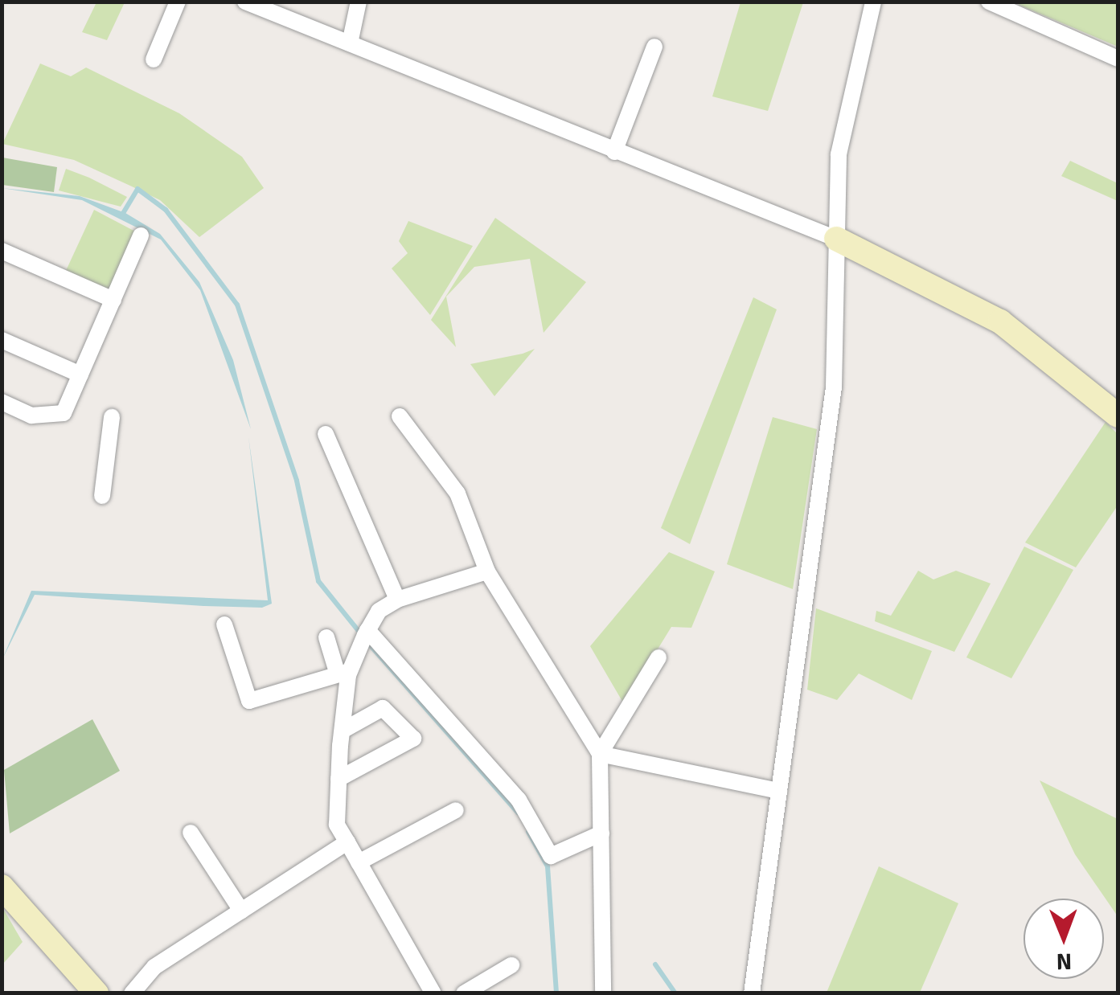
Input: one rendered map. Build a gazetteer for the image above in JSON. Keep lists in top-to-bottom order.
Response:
{
  "north": "bottom"
}
